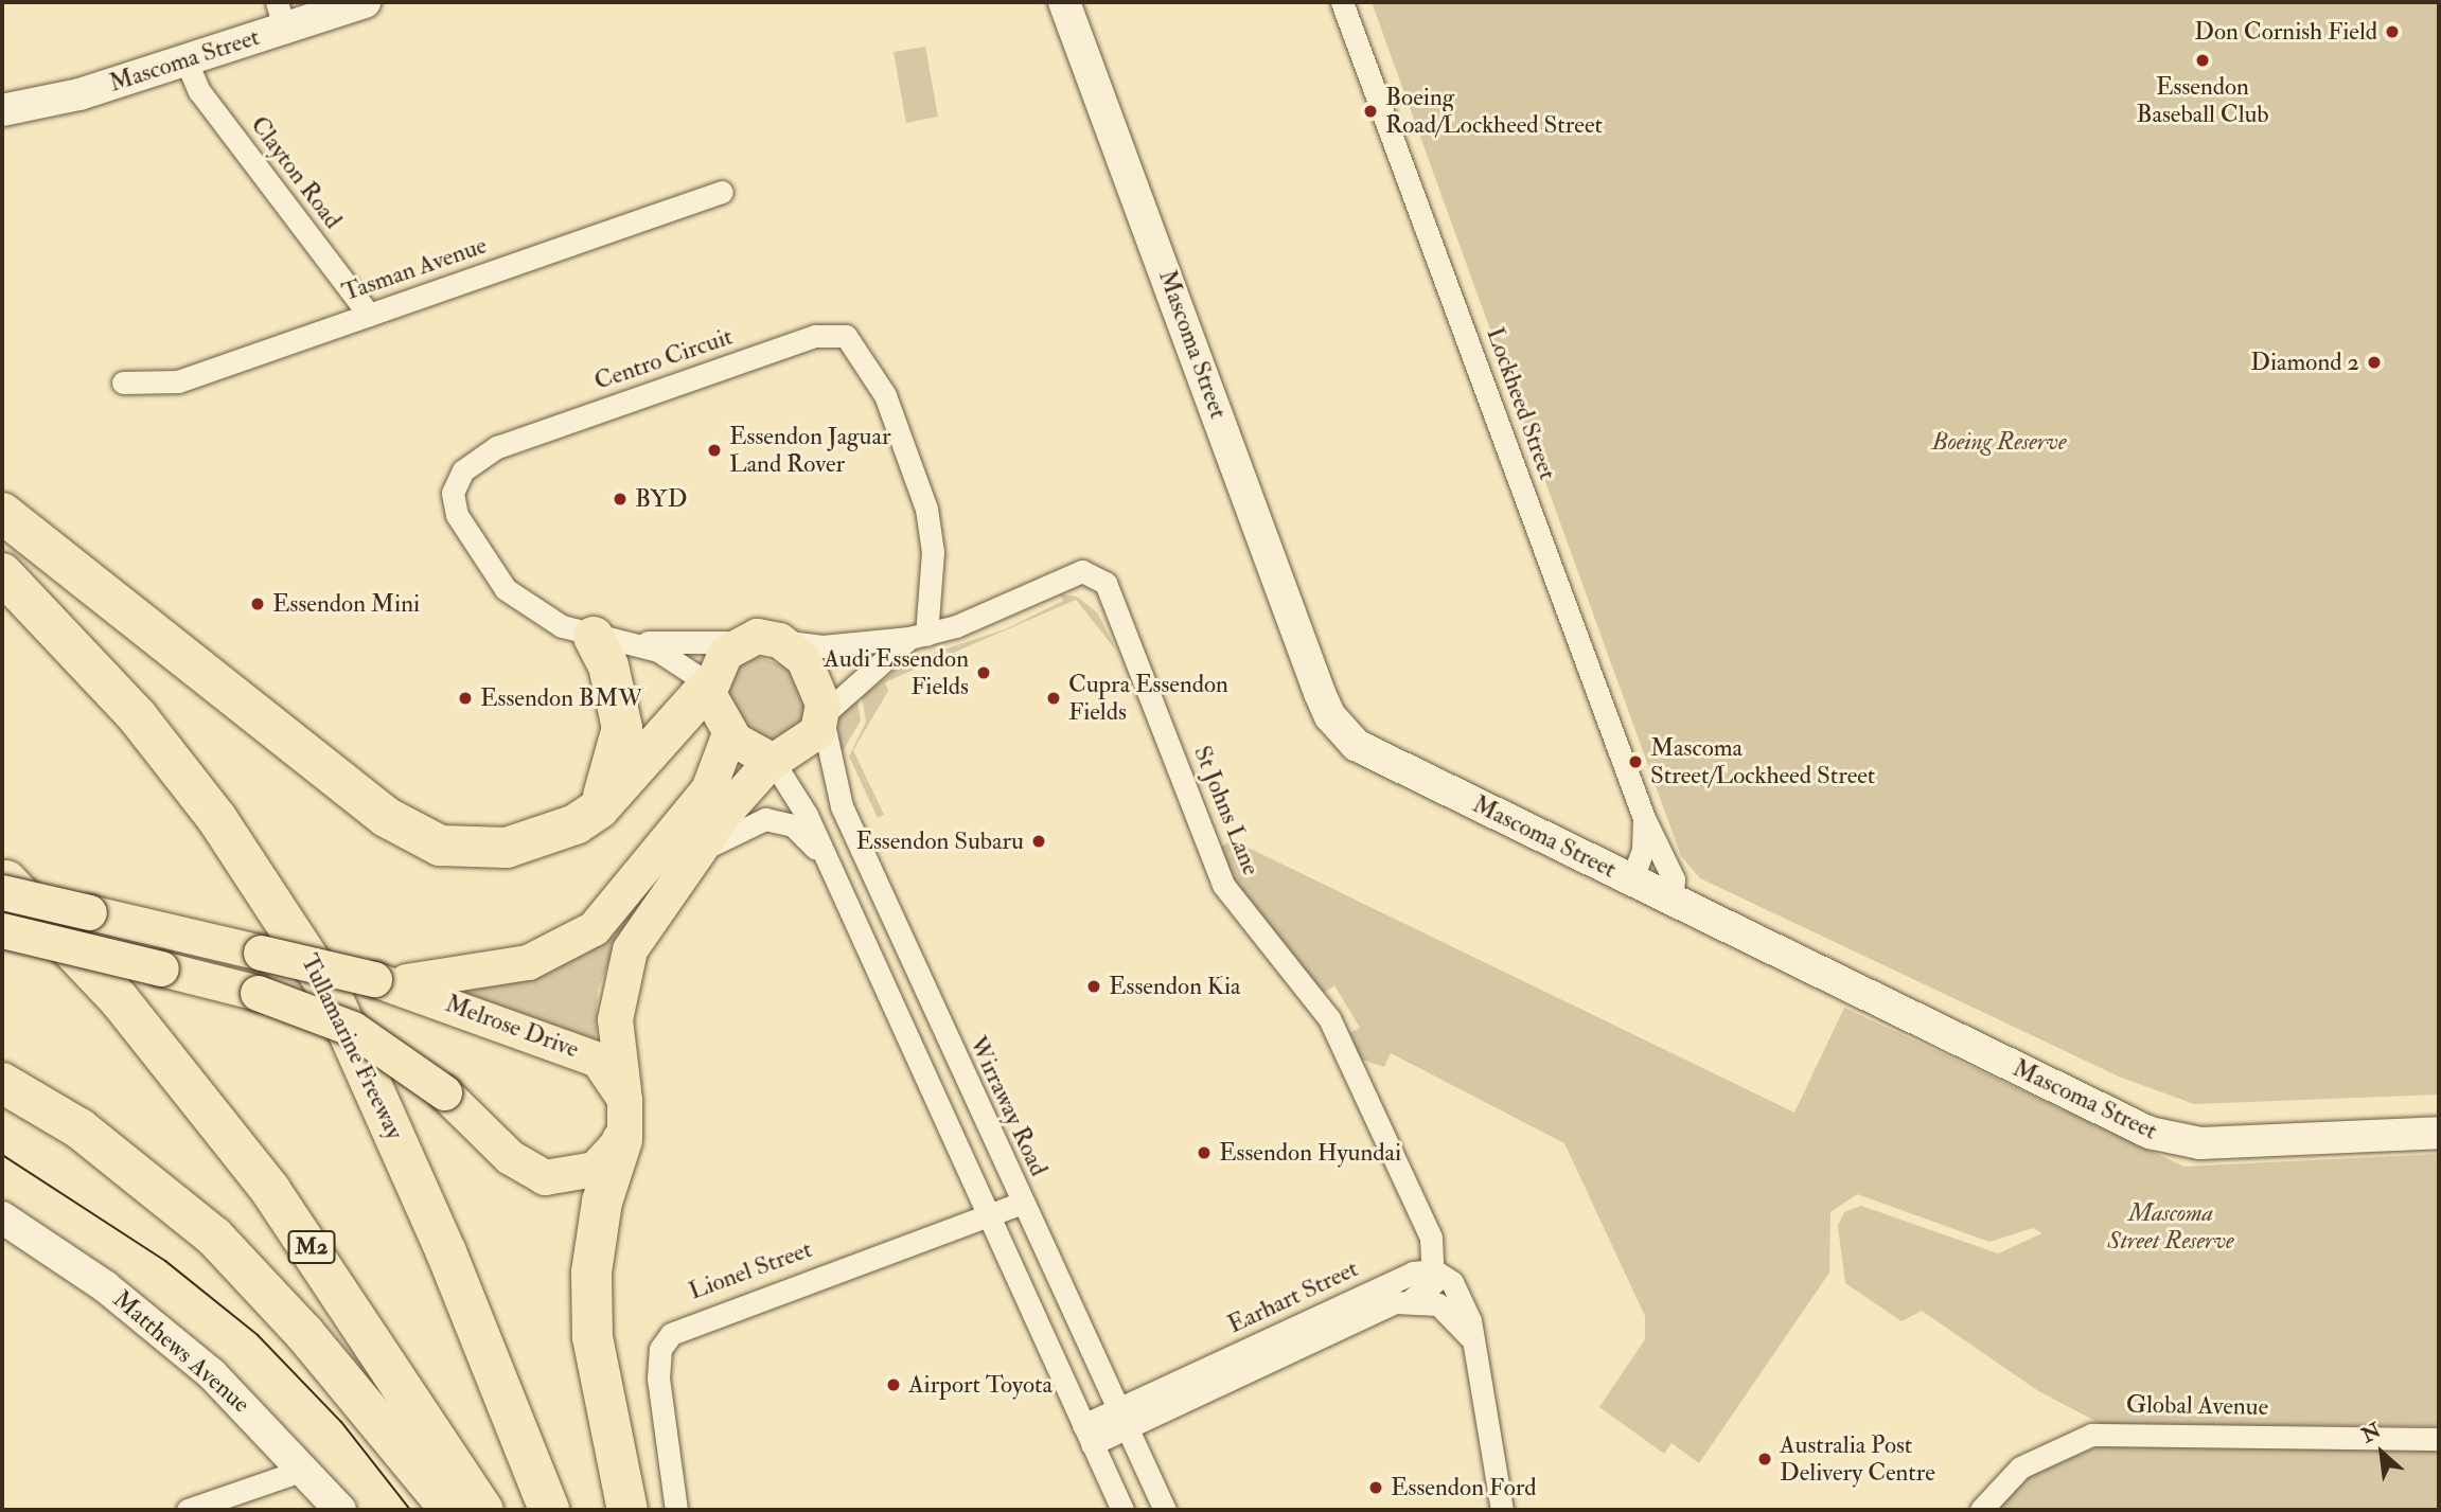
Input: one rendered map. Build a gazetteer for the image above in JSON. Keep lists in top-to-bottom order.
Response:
{
  "streets": {
    "highway": ["Tullamarine Freeway", "M2"],
    "main road": ["Mascoma Street", "Melrose Drive", "Matthews Avenue"],
    "street": [
      "Clayton Road",
      "Tasman Avenue",
      "Centro Circuit",
      "Lockheed Street",
      "St Johns Lane",
      "Wirraway Road",
      "Lionel Street",
      "Earhart Street",
      "Global Avenue"
    ]
  },
  "crossings": [
    ["Mascoma Street", "Clayton Road"],
    ["Mascoma Street", "Lockheed Street"],
    ["Clayton Road", "Tasman Avenue"],
    ["Centro Circuit", "St Johns Lane"],
    ["Centro Circuit", "Wirraway Road"],
    ["St Johns Lane", "Wirraway Road"],
    ["St Johns Lane", "Earhart Street"],
    ["Wirraway Road", "Lionel Street"],
    ["Wirraway Road", "Earhart Street"]
  ],
  "parks": ["Boeing Reserve", "Mascoma Street Reserve"],
  "places": [
    "Don Cornish Field",
    "Essendon Baseball Club",
    "Boeing Road/Lockheed Street",
    "Diamond 2",
    "Essendon Jaguar Land Rover",
    "BYD",
    "Essendon Mini",
    "Audi Essendon Fields",
    "Essendon BMW",
    "Cupra Essendon Fields",
    "Mascoma Street/Lockheed Street",
    "Essendon Subaru",
    "Essendon Kia",
    "Essendon Hyundai",
    "Airport Toyota",
    "Australia Post Delivery Centre",
    "Essendon Ford"
  ],
  "north": "top left"
}
